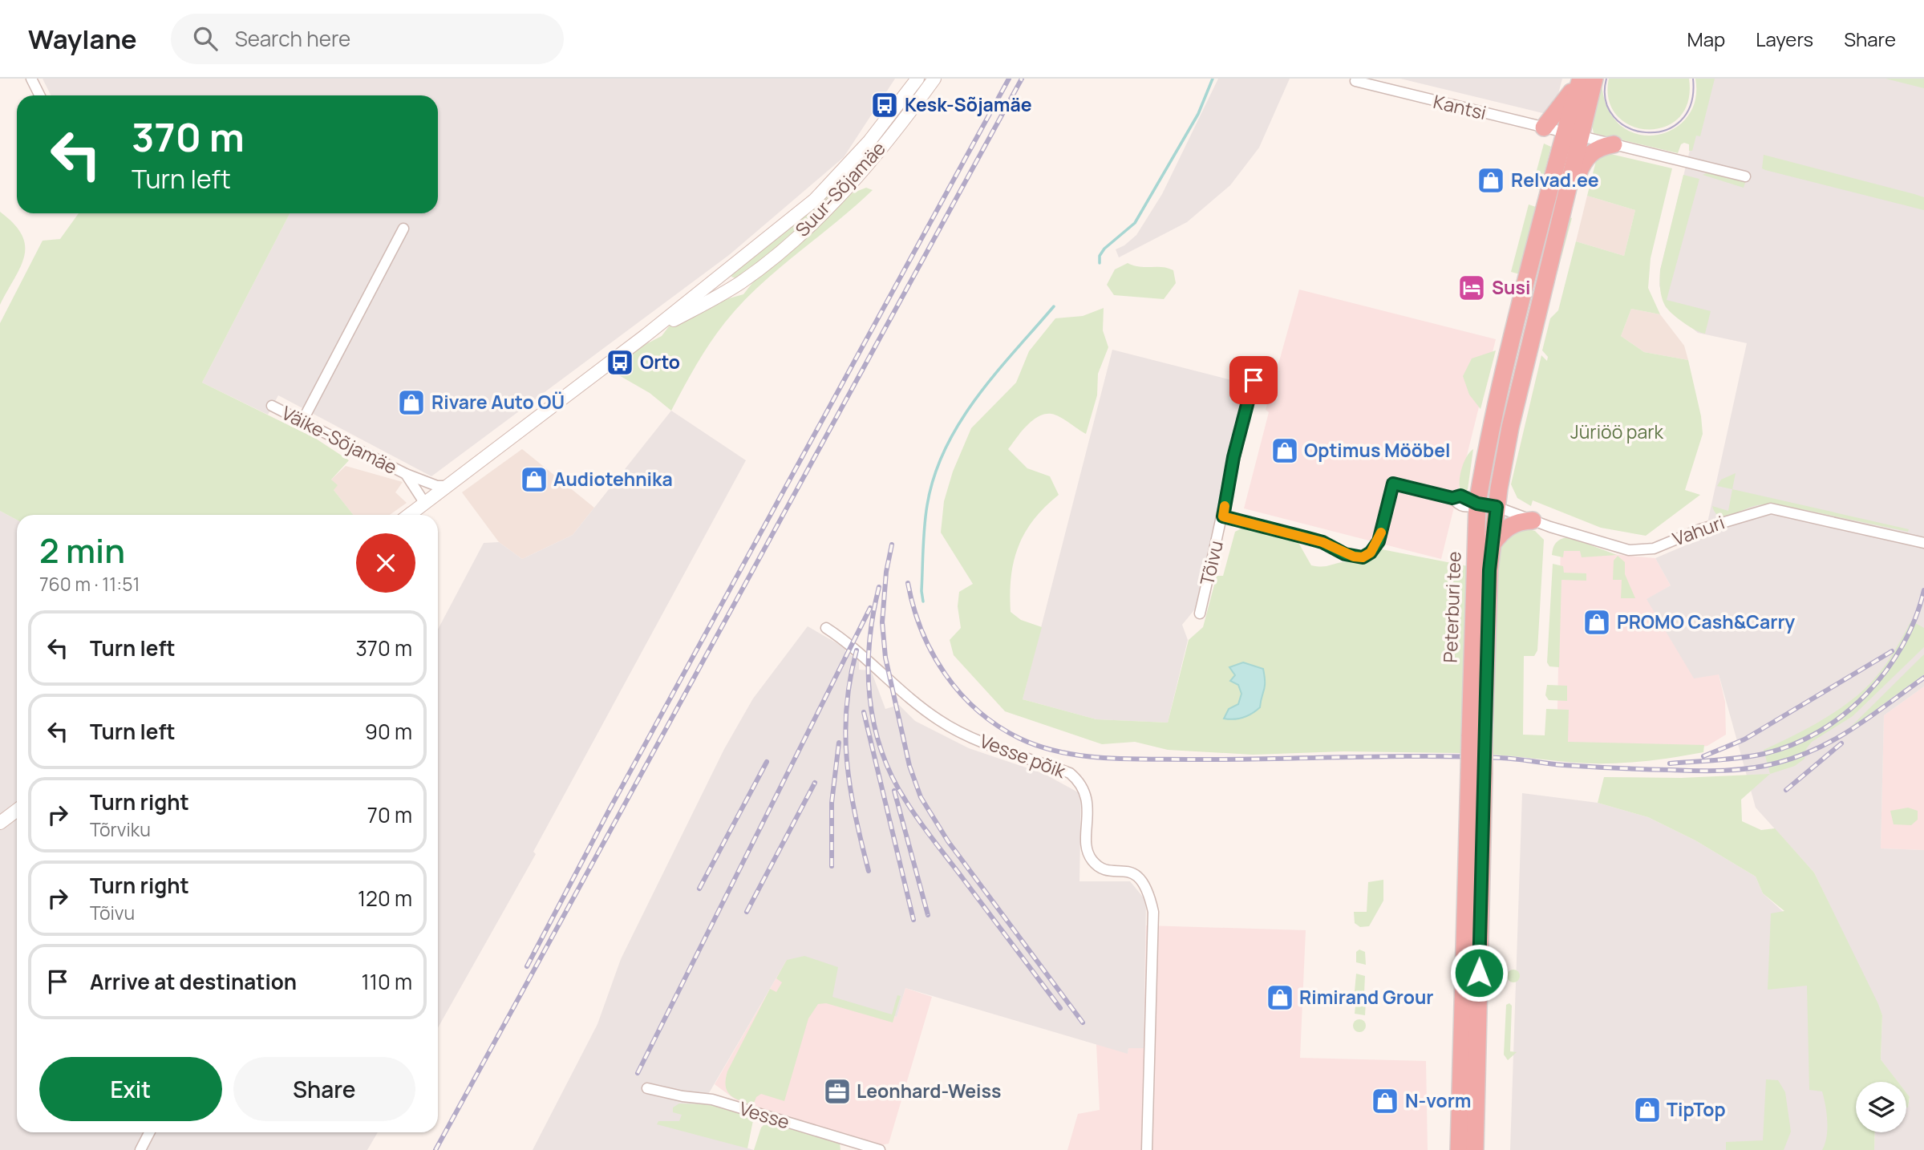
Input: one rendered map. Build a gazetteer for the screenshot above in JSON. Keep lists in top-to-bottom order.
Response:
{
  "streets": {
    "highway": ["Peterburi tee"],
    "main road": ["Suur-Sõjamäe"],
    "street": [
      "Kantsi",
      "Väike-Sõjamäe",
      "Vahuri",
      "Tõivu",
      "Vesse põik",
      "Vesse"
    ]
  },
  "crossings": [
    ["Kantsi", "Peterburi tee"],
    ["Suur-Sõjamäe", "Väike-Sõjamäe"],
    ["Vahuri", "Tõivu"],
    ["Vahuri", "Peterburi tee"]
  ],
  "parks": ["Jüriöö park"],
  "places": {
    "bus stop": ["Kesk-Sõjamäe", "Orto"],
    "shop": [
      "Relvad.ee",
      "Rivare Auto OÜ",
      "Optimus Mööbel",
      "Audiotehnika",
      "PROMO Cash&Carry",
      "Rimirand Grour",
      "N-vorm",
      "TipTop"
    ],
    "hotel": ["Susi"],
    "office": ["Leonhard-Weiss"]
  },
  "page": {
    "header": "Waylane",
    "search": "Search here",
    "nav": ["Map", "Layers", "Share"],
    "turn": ["370 m", "Turn left"],
    "heading": ["2 min", "760 m · 11:51"],
    "list": [
      {
        "name": "Turn left",
        "value": "370 m"
      },
      {
        "name": "Turn left",
        "value": "90 m"
      },
      {
        "name": "Turn right",
        "note": "Tõrviku",
        "value": "70 m"
      },
      {
        "name": "Turn right",
        "note": "Tõivu",
        "value": "120 m"
      },
      {
        "name": "Arrive at destination",
        "value": "110 m"
      }
    ],
    "buttons": ["Exit", "Share"]
  }
}
